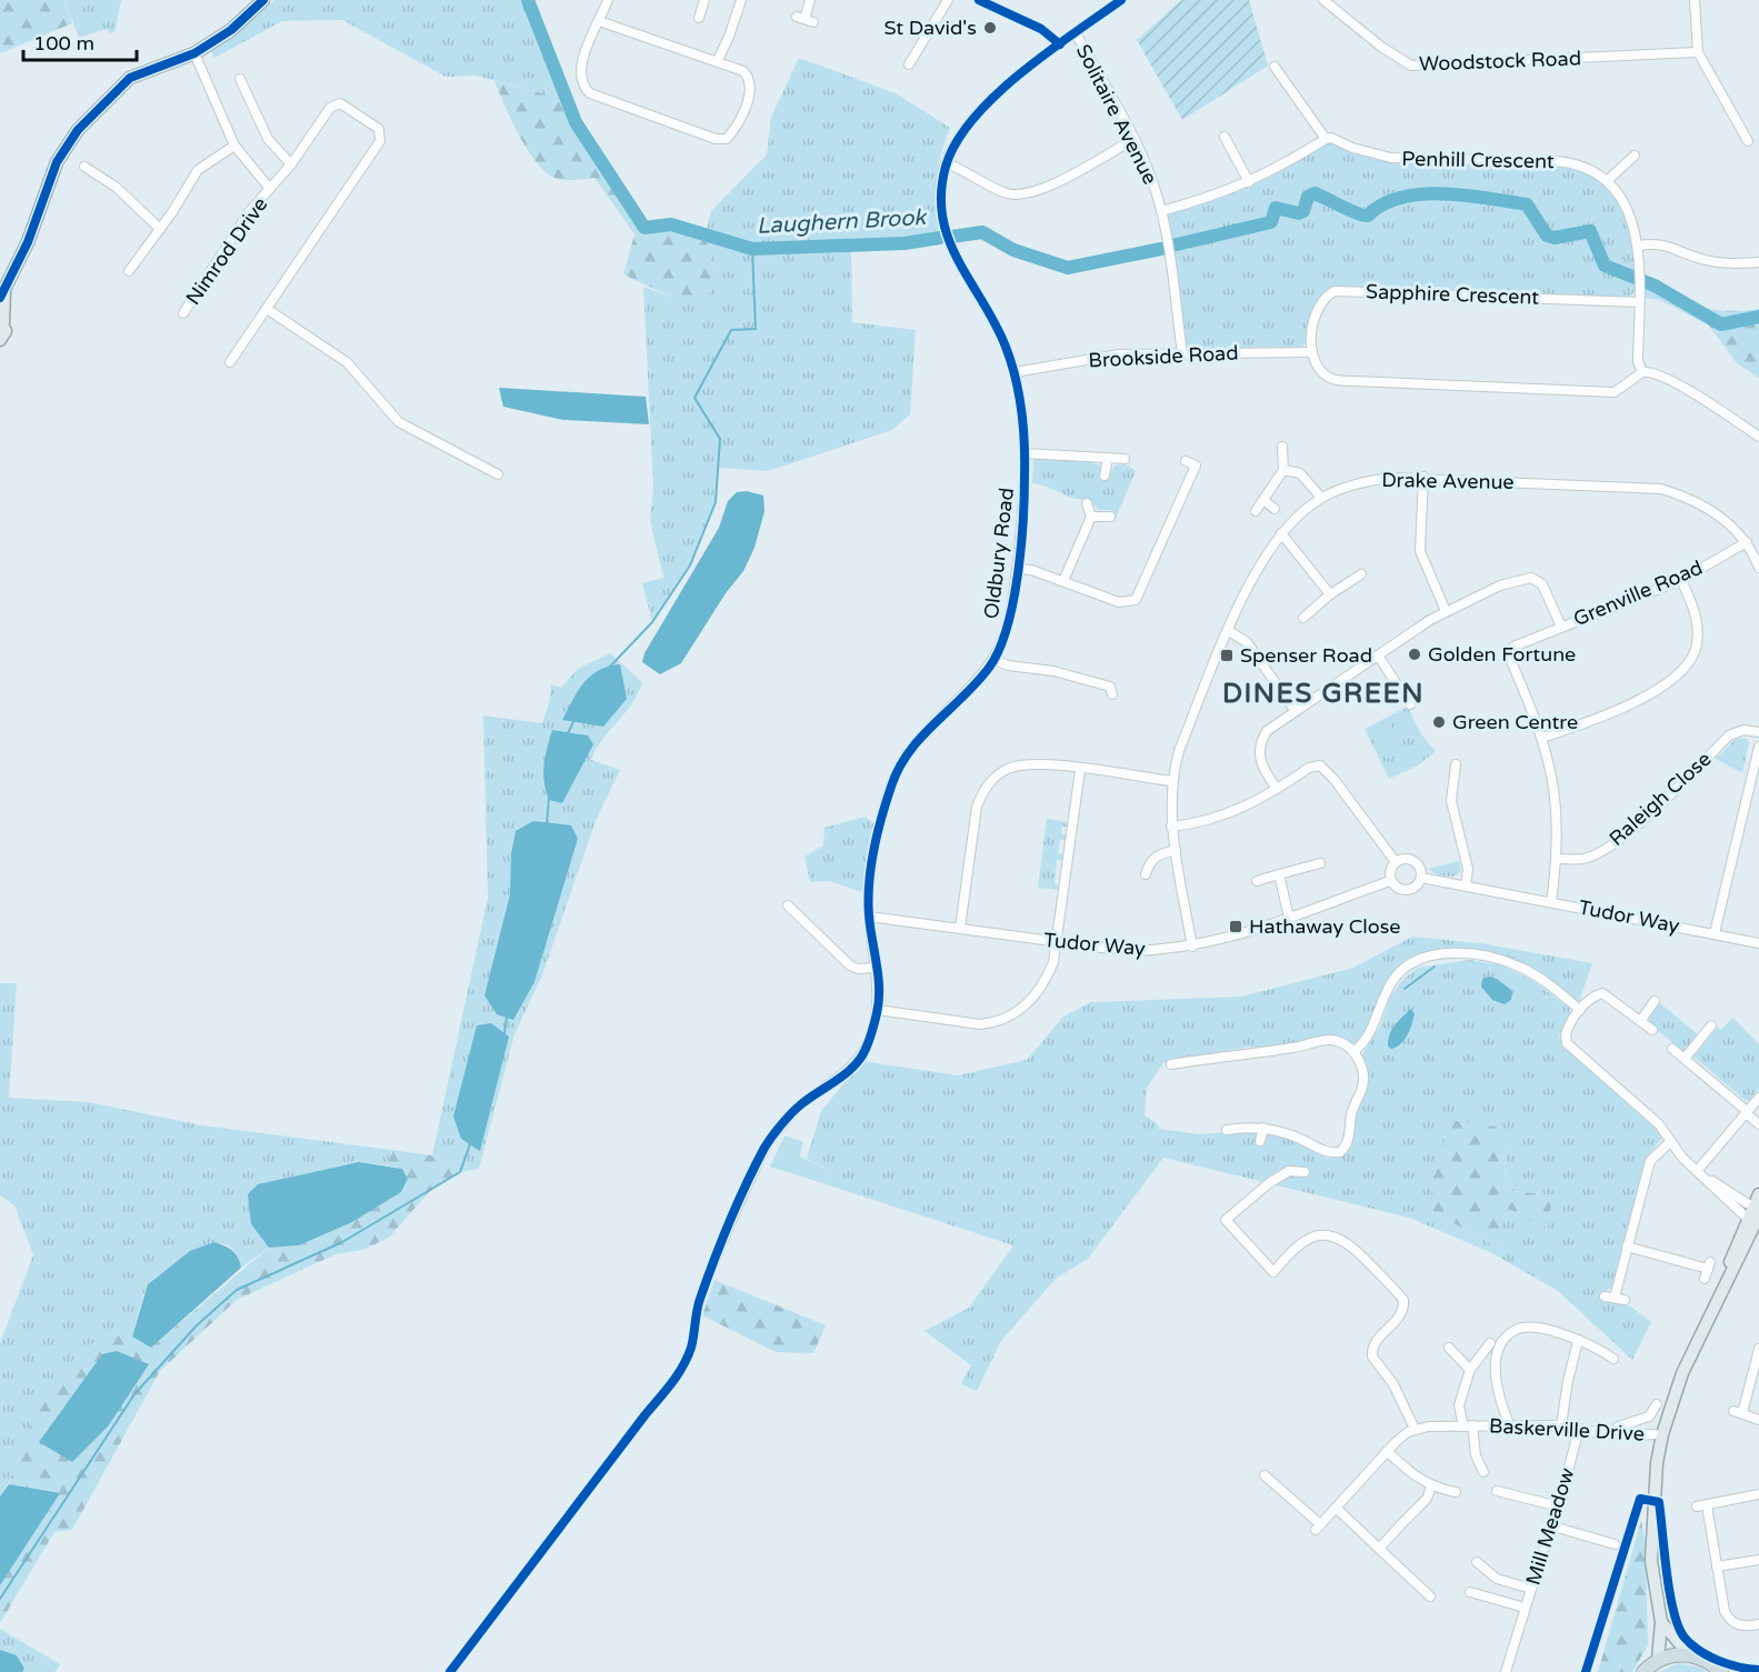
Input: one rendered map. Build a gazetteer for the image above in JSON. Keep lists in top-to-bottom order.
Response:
{
  "streets": {
    "street": [
      "Woodstock Road",
      "Solitaire Avenue",
      "Penhill Crescent",
      "Nimrod Drive",
      "Sapphire Crescent",
      "Brookside Road",
      "Drake Avenue",
      "Oldbury Road",
      "Grenville Road",
      "Raleigh Close",
      "Tudor Way",
      "Baskerville Drive",
      "Mill Meadow"
    ]
  },
  "crossings": [
    ["Solitaire Avenue", "Brookside Road"],
    ["Solitaire Avenue", "Oldbury Road"],
    ["Penhill Crescent", "Sapphire Crescent"],
    ["Sapphire Crescent", "Brookside Road"],
    ["Brookside Road", "Oldbury Road"],
    ["Drake Avenue", "Grenville Road"],
    ["Drake Avenue", "Tudor Way"],
    ["Oldbury Road", "Tudor Way"],
    ["Grenville Road", "Raleigh Close"],
    ["Grenville Road", "Tudor Way"],
    ["Baskerville Drive", "Mill Meadow"]
  ],
  "districts": ["DINES GREEN"],
  "water": ["Laughern Brook"],
  "places": {
    "other": ["St David's", "Golden Fortune", "Green Centre"],
    "transit": ["Spenser Road", "Hathaway Close"]
  },
  "scale_bar": "100 m"
}
